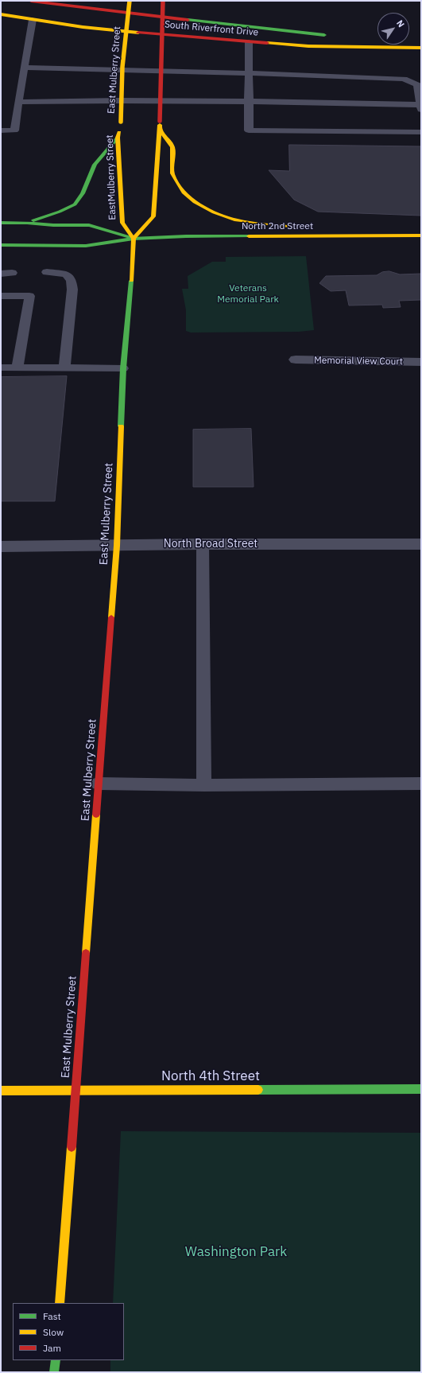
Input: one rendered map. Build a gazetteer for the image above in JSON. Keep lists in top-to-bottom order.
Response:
{
  "streets": {
    "main road": [
      "South Riverfront Drive",
      "East Mulberry Street",
      "EastMulberry Street",
      "North 2nd Street",
      "North 4th Street"
    ],
    "street": ["Memorial View Court", "North Broad Street"]
  },
  "crossings": [
    ["East Mulberry Street", "EastMulberry Street"],
    ["East Mulberry Street", "North 2nd Street"],
    ["East Mulberry Street", "North Broad Street"],
    ["East Mulberry Street", "North 4th Street"],
    ["EastMulberry Street", "North 2nd Street"]
  ],
  "parks": ["Veterans Memorial Park", "Washington Park"],
  "legend": ["Fast", "Slow", "Jam"],
  "north": "top right"
}
